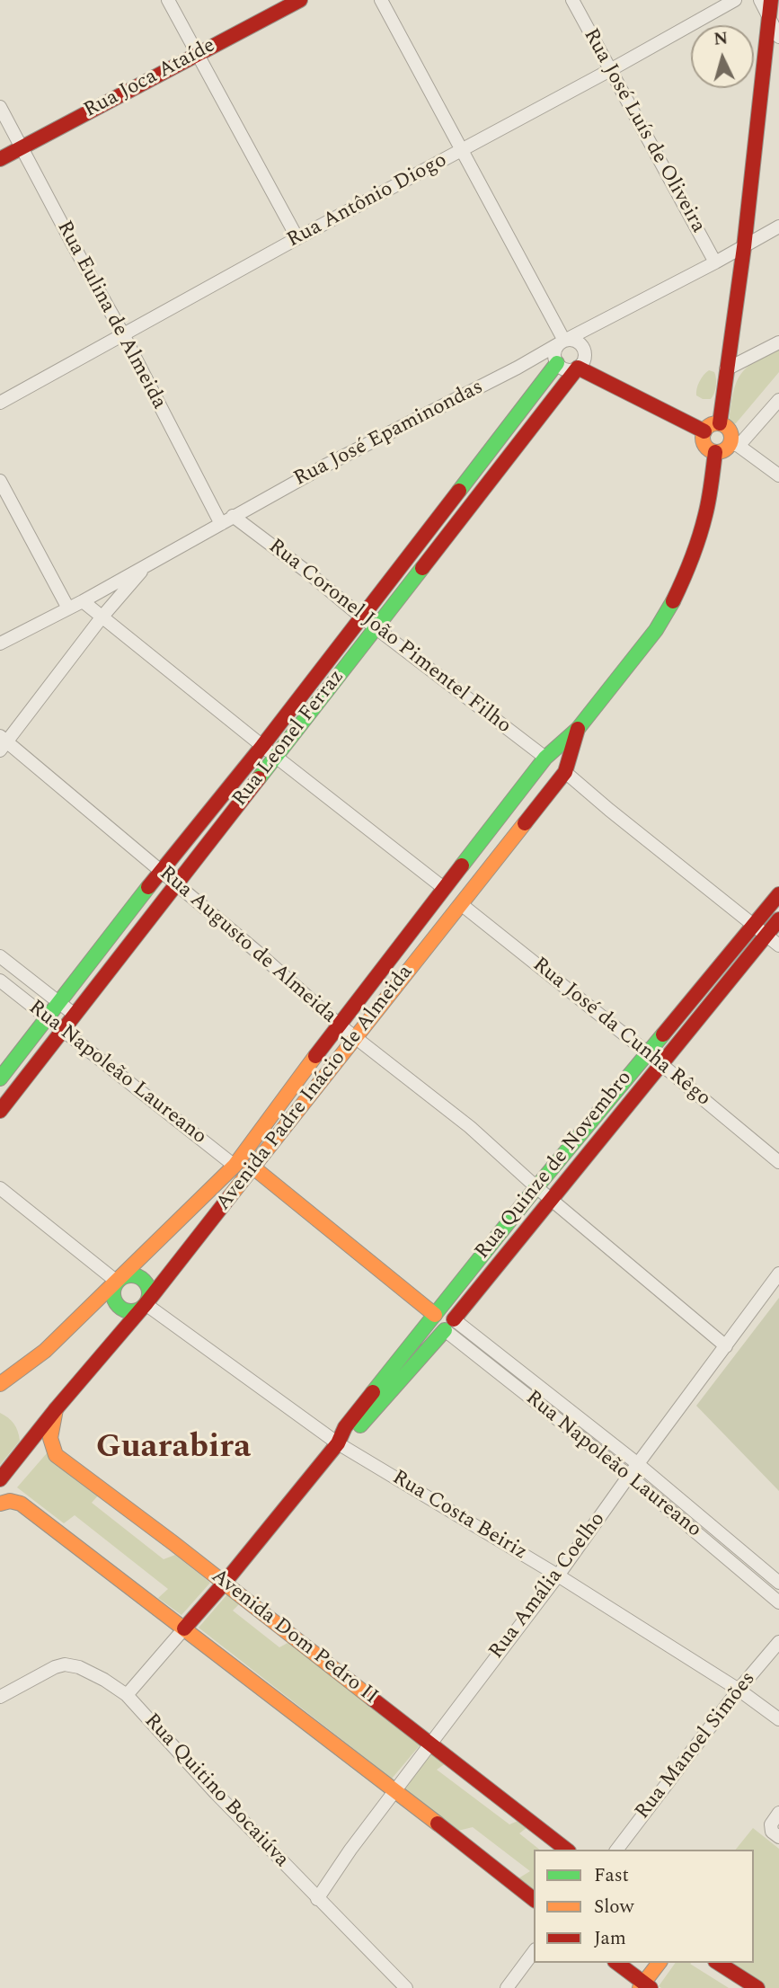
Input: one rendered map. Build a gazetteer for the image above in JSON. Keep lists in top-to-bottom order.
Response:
{
  "streets": {
    "main road": [
      "Rua Joca Ataíde",
      "Rua Leonel Ferraz",
      "Avenida Padre Inácio de Almeida",
      "Rua Quinze de Novembro",
      "Avenida Dom Pedro II"
    ],
    "street": [
      "Rua José Luís de Oliveira",
      "Rua Antônio Diogo",
      "Rua Eulina de Almeida",
      "Rua José Epaminondas",
      "Rua Coronel João Pimentel Filho",
      "Rua Augusto de Almeida",
      "Rua José da Cunha Rêgo",
      "Rua Napoleão Laureano",
      "Rua Costa Beiriz",
      "Rua Amália Coelho",
      "Rua Manoel Simões",
      "Rua Quitino Bocaiúva"
    ]
  },
  "crossings": [
    ["Rua Joca Ataíde", "Rua Eulina de Almeida"],
    ["Rua José Luís de Oliveira", "Rua Antônio Diogo"],
    ["Rua José Luís de Oliveira", "Rua José Epaminondas"],
    ["Rua Antônio Diogo", "Rua Eulina de Almeida"],
    ["Rua Eulina de Almeida", "Rua José Epaminondas"],
    ["Rua José Epaminondas", "Rua Coronel João Pimentel Filho"],
    ["Rua José Epaminondas", "Rua Leonel Ferraz"],
    ["Rua Coronel João Pimentel Filho", "Rua Leonel Ferraz"],
    ["Rua Coronel João Pimentel Filho", "Avenida Padre Inácio de Almeida"],
    ["Rua Leonel Ferraz", "Rua Augusto de Almeida"],
    ["Rua Leonel Ferraz", "Rua Napoleão Laureano"],
    ["Rua Augusto de Almeida", "Avenida Padre Inácio de Almeida"],
    ["Rua Augusto de Almeida", "Rua Quinze de Novembro"],
    ["Rua Augusto de Almeida", "Rua Amália Coelho"],
    ["Rua José da Cunha Rêgo", "Avenida Padre Inácio de Almeida"],
    ["Rua José da Cunha Rêgo", "Rua Quinze de Novembro"],
    ["Rua Napoleão Laureano", "Avenida Padre Inácio de Almeida"],
    ["Rua Napoleão Laureano", "Rua Quinze de Novembro"],
    ["Rua Napoleão Laureano", "Rua Amália Coelho"],
    ["Avenida Padre Inácio de Almeida", "Rua Costa Beiriz"],
    ["Avenida Padre Inácio de Almeida", "Avenida Dom Pedro II"],
    ["Rua Quinze de Novembro", "Rua Costa Beiriz"],
    ["Rua Quinze de Novembro", "Avenida Dom Pedro II"],
    ["Rua Quinze de Novembro", "Rua Quitino Bocaiúva"],
    ["Rua Costa Beiriz", "Rua Amália Coelho"],
    ["Rua Costa Beiriz", "Rua Manoel Simões"],
    ["Rua Amália Coelho", "Avenida Dom Pedro II"],
    ["Rua Amália Coelho", "Rua Quitino Bocaiúva"]
  ],
  "districts": ["Guarabira"],
  "legend": ["Fast", "Slow", "Jam"],
  "north": "top"
}
